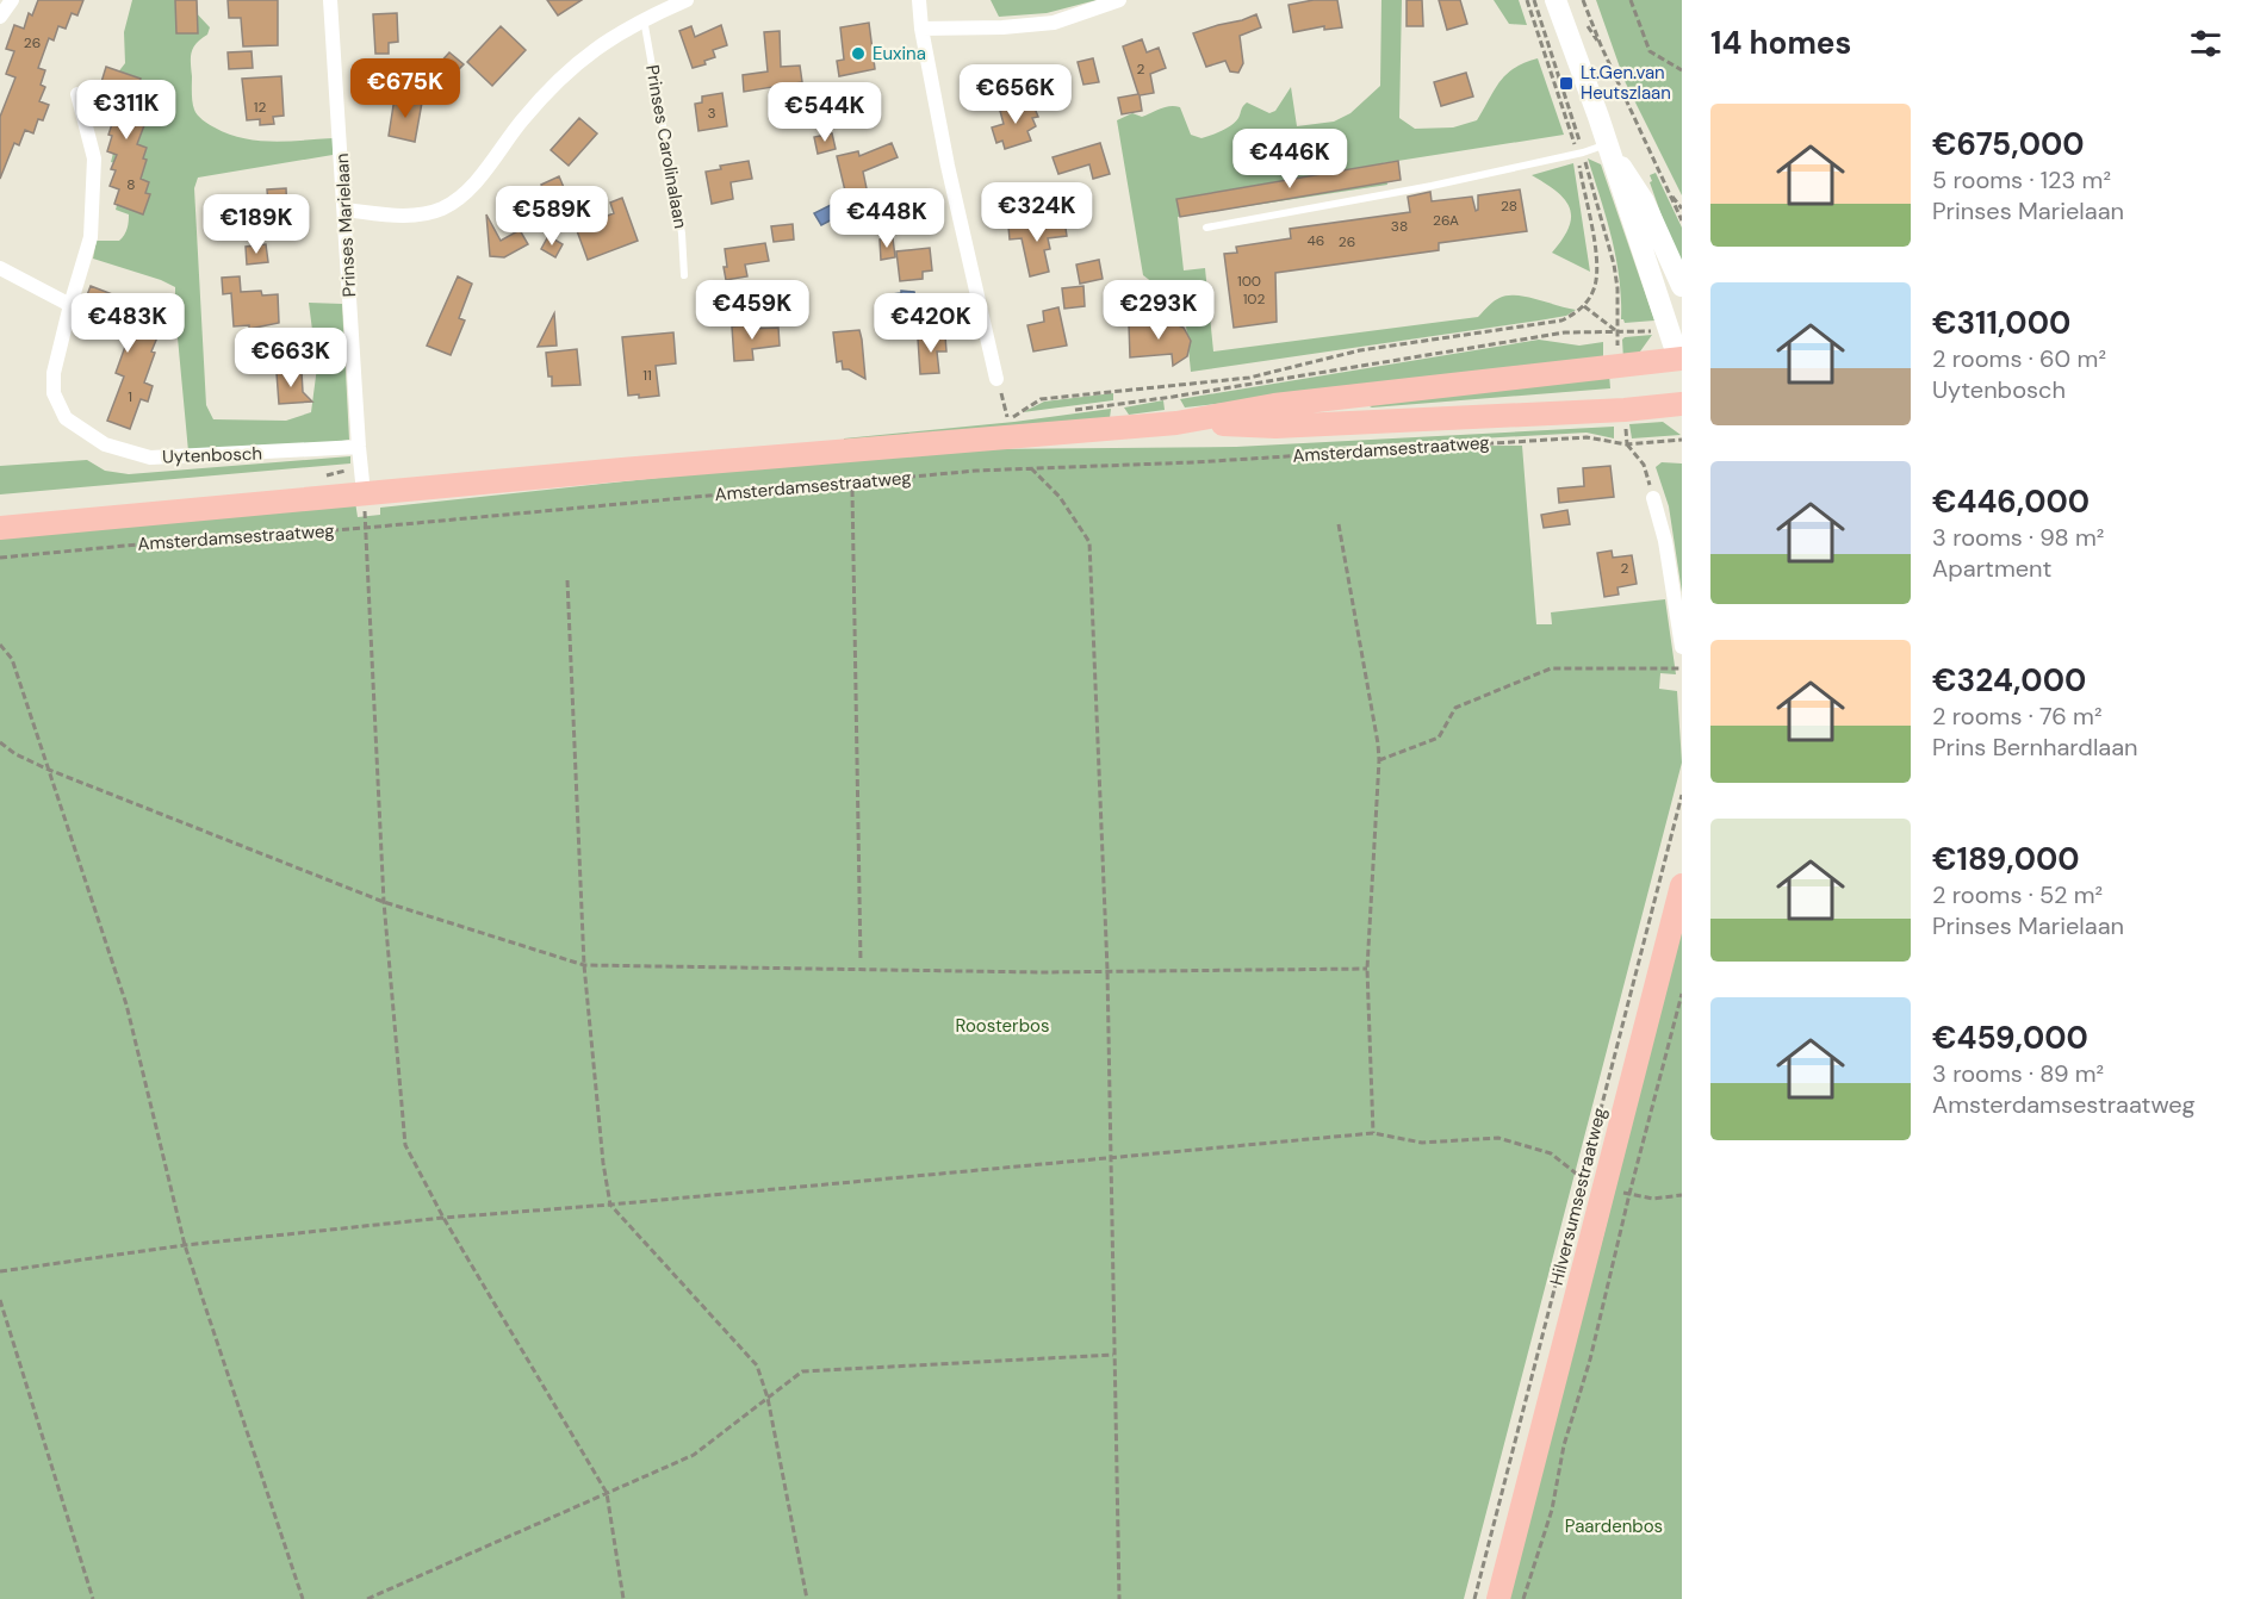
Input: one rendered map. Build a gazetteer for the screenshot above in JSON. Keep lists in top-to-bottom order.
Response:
{
  "streets": {
    "main road": ["Amsterdamsestraatweg", "Hilversumsestraatweg"],
    "street": ["Prinses Marielaan", "Uytenbosch"],
    "lane": ["Prinses Carolinalaan"]
  },
  "crossings": [
    ["Prinses Marielaan", "Amsterdamsestraatweg"],
    ["Prinses Marielaan", "Uytenbosch"]
  ],
  "parks": ["Roosterbos", "Paardenbos"],
  "places": {
    "other": ["Euxina"],
    "transit": ["Lt.Gen.van Heutszlaan"]
  },
  "house_numbers": [
    "26",
    "2",
    "12",
    "3",
    "8",
    "28",
    "26A",
    "38",
    "46",
    "26",
    "100",
    "102",
    "11",
    "1",
    "2"
  ],
  "page": {
    "heading": "14 homes",
    "price": [
      "€675K",
      "€656K",
      "€311K",
      "€544K",
      "€446K",
      "€324K",
      "€589K",
      "€448K",
      "€189K",
      "€459K",
      "€293K",
      "€483K",
      "€420K",
      "€663K"
    ],
    "list": [
      {
        "name": "€675,000",
        "note": "5 rooms · 123 m² · Prinses Marielaan"
      },
      {
        "name": "€311,000",
        "note": "2 rooms · 60 m² · Uytenbosch"
      },
      {
        "name": "€446,000",
        "note": "3 rooms · 98 m² · Apartment"
      },
      {
        "name": "€324,000",
        "note": "2 rooms · 76 m² · Prins Bernhardlaan"
      },
      {
        "name": "€189,000",
        "note": "2 rooms · 52 m² · Prinses Marielaan"
      },
      {
        "name": "€459,000",
        "note": "3 rooms · 89 m² · Amsterdamsestraatweg"
      }
    ]
  }
}
